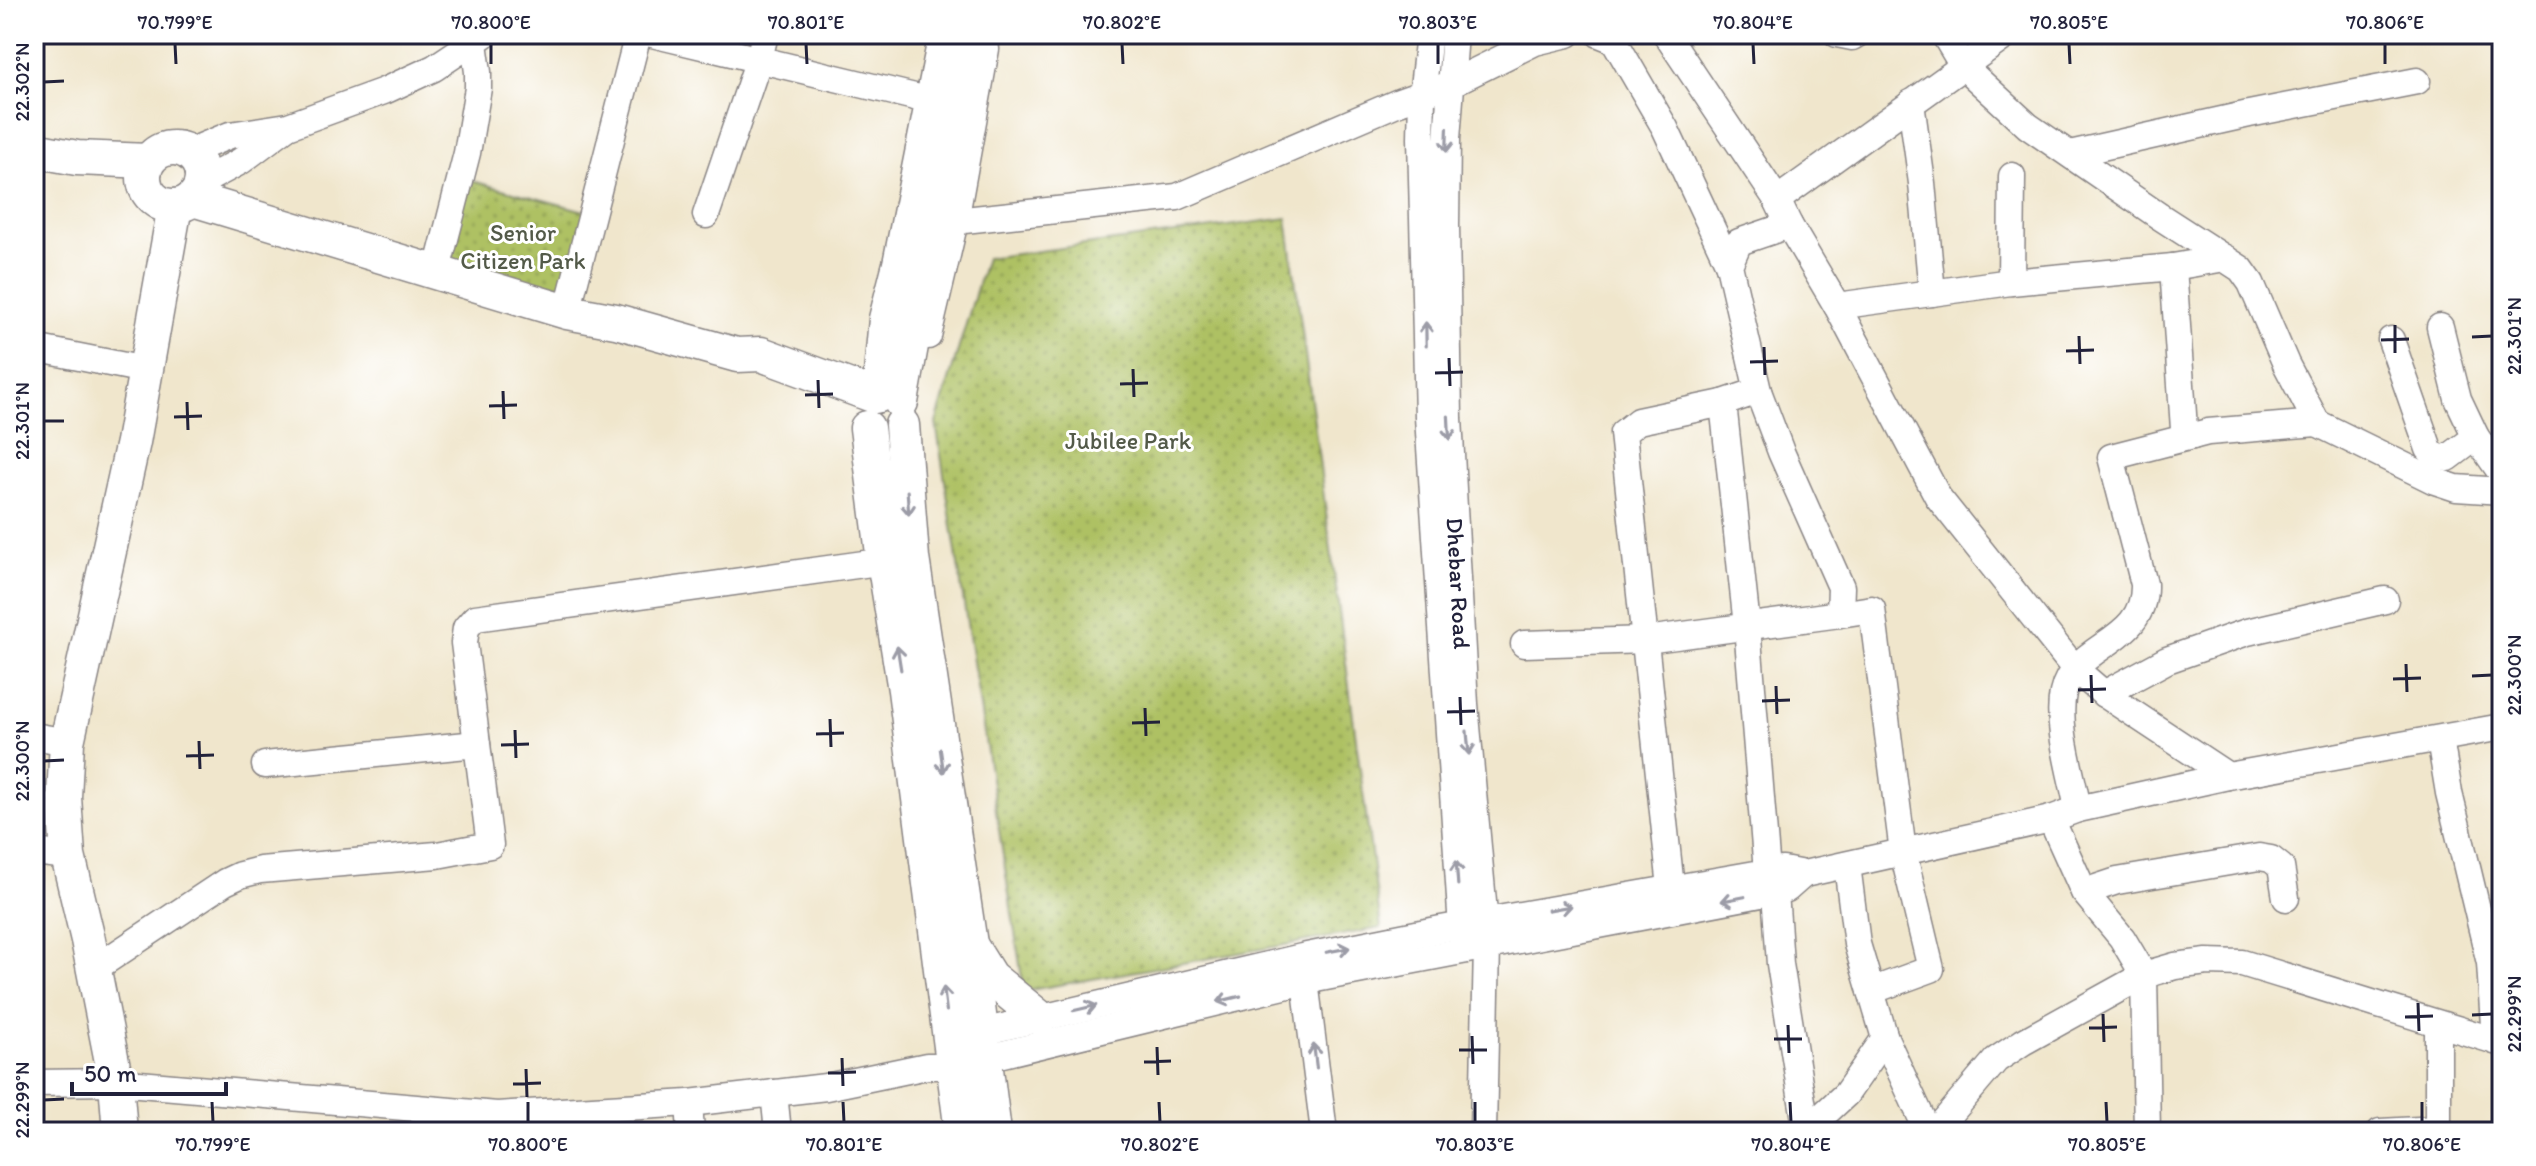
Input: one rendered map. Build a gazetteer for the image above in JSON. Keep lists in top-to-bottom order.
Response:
{
  "streets": {
    "street": ["Dhebar Road"]
  },
  "parks": ["Senior Citizen Park", "Jubilee Park"],
  "scale_bar": "50 m",
  "coordinates": [
    "70.799°E",
    "70.800°E",
    "70.801°E",
    "70.802°E",
    "70.803°E",
    "70.804°E",
    "70.805°E",
    "70.806°E",
    "22.302°N",
    "22.301°N",
    "22.300°N",
    "22.299°N"
  ]
}
